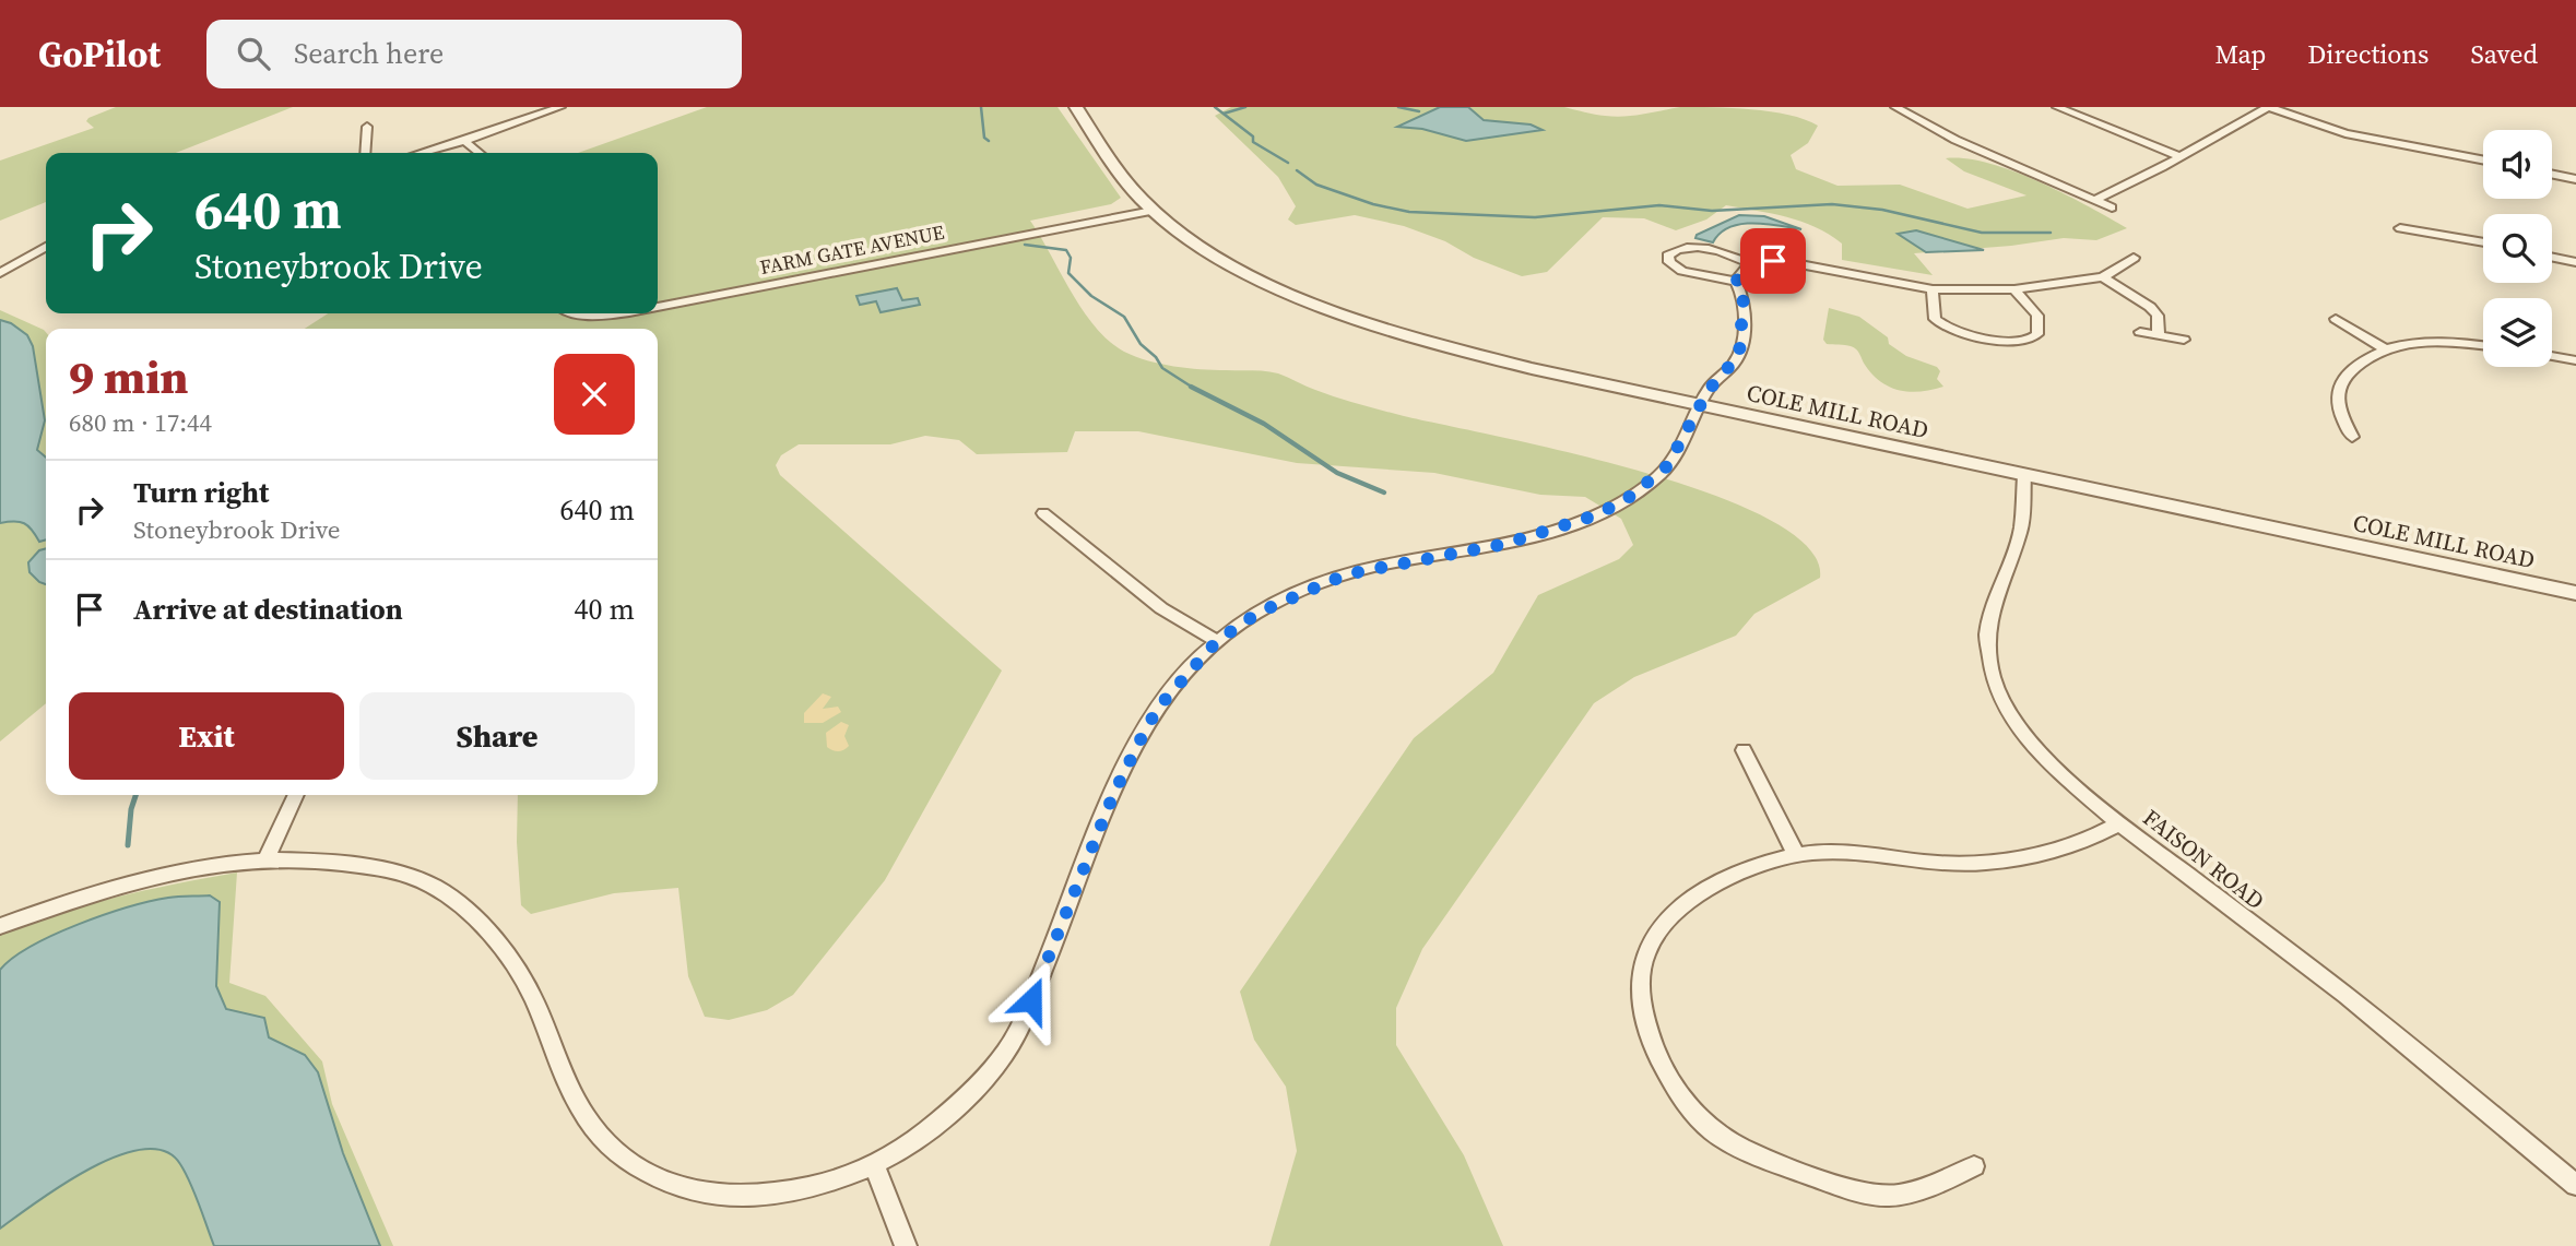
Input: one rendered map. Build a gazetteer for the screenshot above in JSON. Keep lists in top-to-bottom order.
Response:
{
  "streets": {
    "street": ["FARM GATE AVENUE", "COLE MILL ROAD", "FAISON ROAD"]
  },
  "crossings": [
    ["FARM GATE AVENUE", "COLE MILL ROAD"],
    ["COLE MILL ROAD", "FAISON ROAD"]
  ],
  "page": {
    "header": "GoPilot",
    "search": "Search here",
    "nav": ["Map", "Directions", "Saved"],
    "turn": ["640 m", "Stoneybrook Drive"],
    "heading": ["9 min", "680 m · 17:44"],
    "list": [
      {
        "name": "Turn right",
        "note": "Stoneybrook Drive",
        "value": "640 m"
      },
      {
        "name": "Arrive at destination",
        "value": "40 m"
      }
    ],
    "buttons": ["Exit", "Share"]
  }
}
